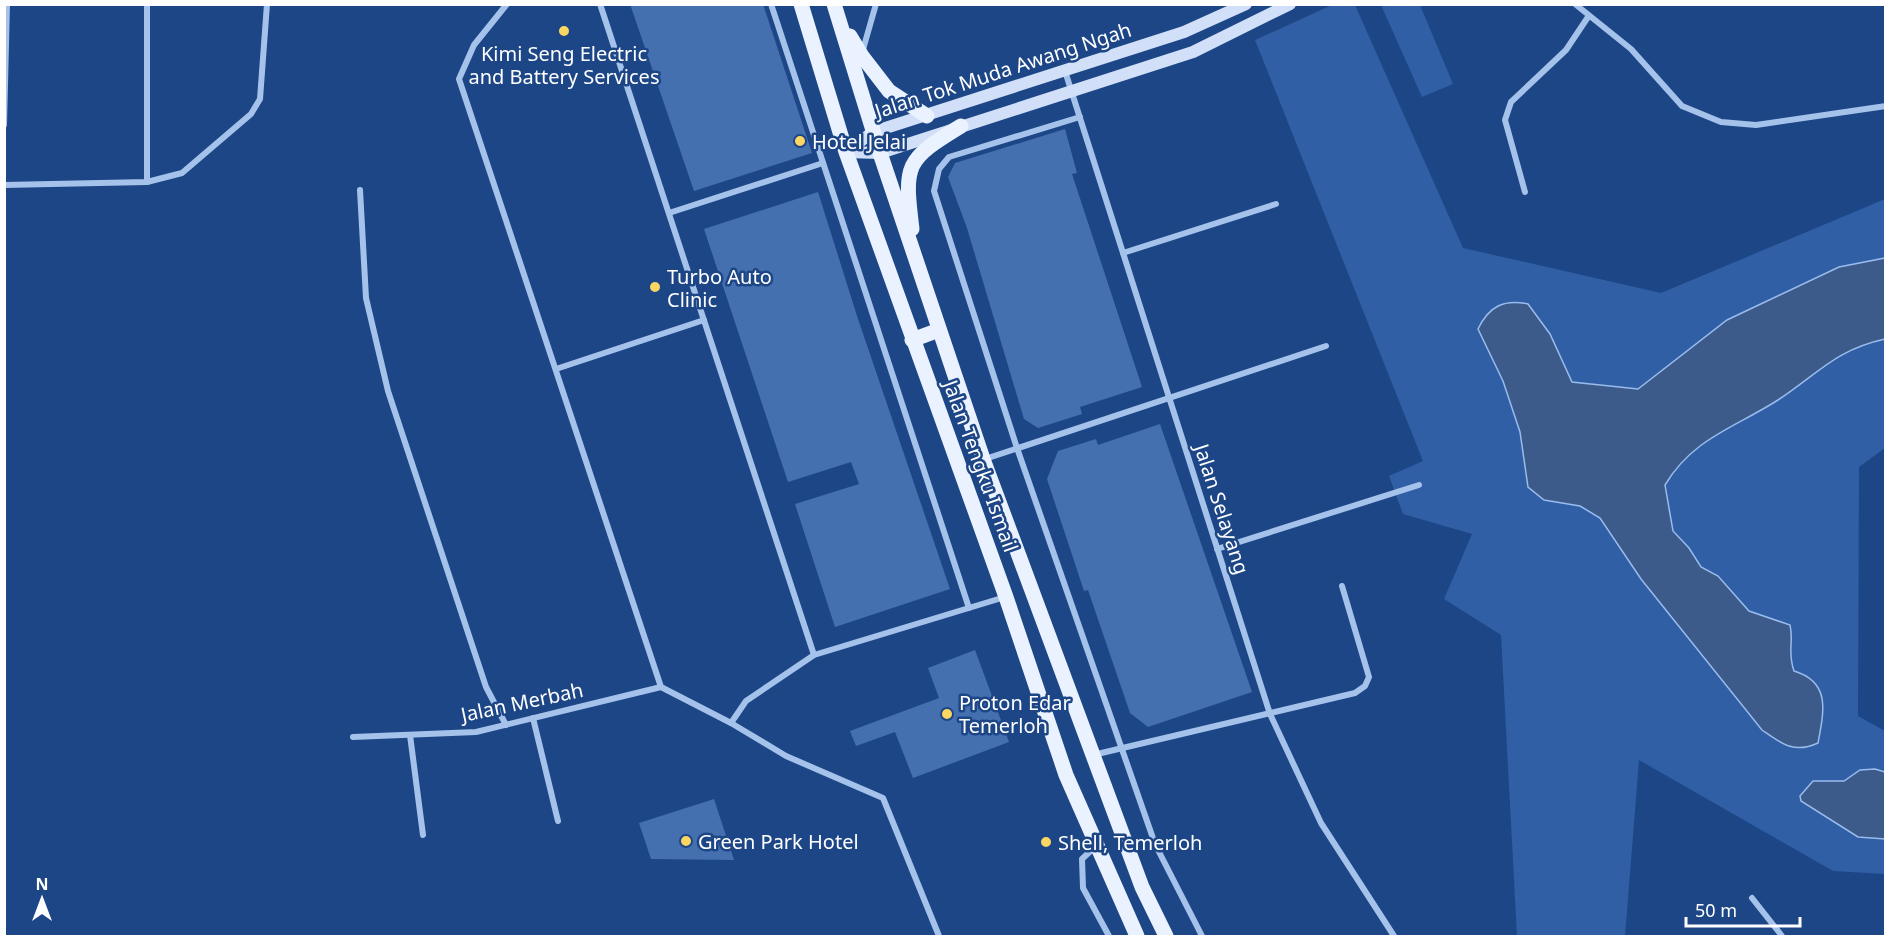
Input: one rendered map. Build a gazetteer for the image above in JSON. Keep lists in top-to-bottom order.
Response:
{
  "streets": {
    "main road": ["Jalan Tok Muda Awang Ngah", "Jalan Tengku Ismail"],
    "street": ["Jalan Selayang", "Jalan Merbah"]
  },
  "crossings": [
    ["Jalan Tok Muda Awang Ngah", "Jalan Tengku Ismail"],
    ["Jalan Tok Muda Awang Ngah", "Jalan Selayang"],
    ["Jalan Tengku Ismail", "Jalan Selayang"]
  ],
  "places": [
    "Kimi Seng Electric and Battery Services",
    "Hotel Jelai",
    "Turbo Auto Clinic",
    "Proton Edar Temerloh",
    "Green Park Hotel",
    "Shell, Temerloh"
  ],
  "scale_bar": "50 m",
  "north": "top"
}
